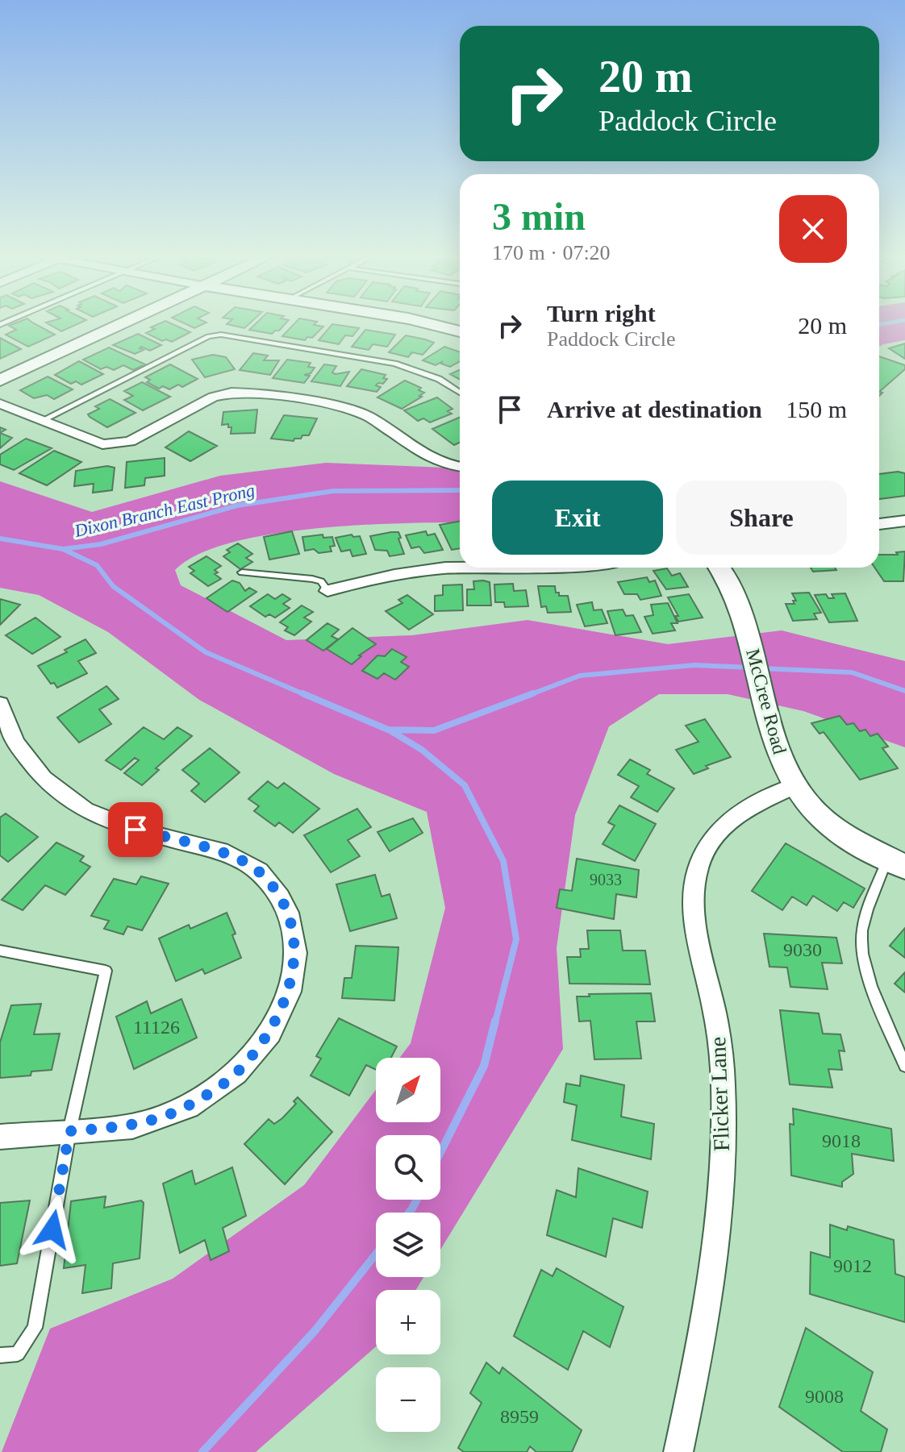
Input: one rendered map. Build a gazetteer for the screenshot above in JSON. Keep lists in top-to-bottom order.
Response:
{
  "streets": {
    "street": ["McCree Road", "Flicker Lane"]
  },
  "crossings": [
    ["McCree Road", "Flicker Lane"]
  ],
  "water": ["Dixon Branch East Prong"],
  "house_numbers": [
    "9033",
    "9030",
    "11126",
    "9018",
    "9012",
    "9008",
    "8959"
  ],
  "north": "top right",
  "page": {
    "turn": ["20 m", "Paddock Circle"],
    "heading": ["3 min", "170 m · 07:20"],
    "list": [
      {
        "name": "Turn right",
        "note": "Paddock Circle",
        "value": "20 m"
      },
      {
        "name": "Arrive at destination",
        "value": "150 m"
      }
    ],
    "buttons": ["Exit", "Share"],
    "map_buttons": ["+", "−"]
  }
}
